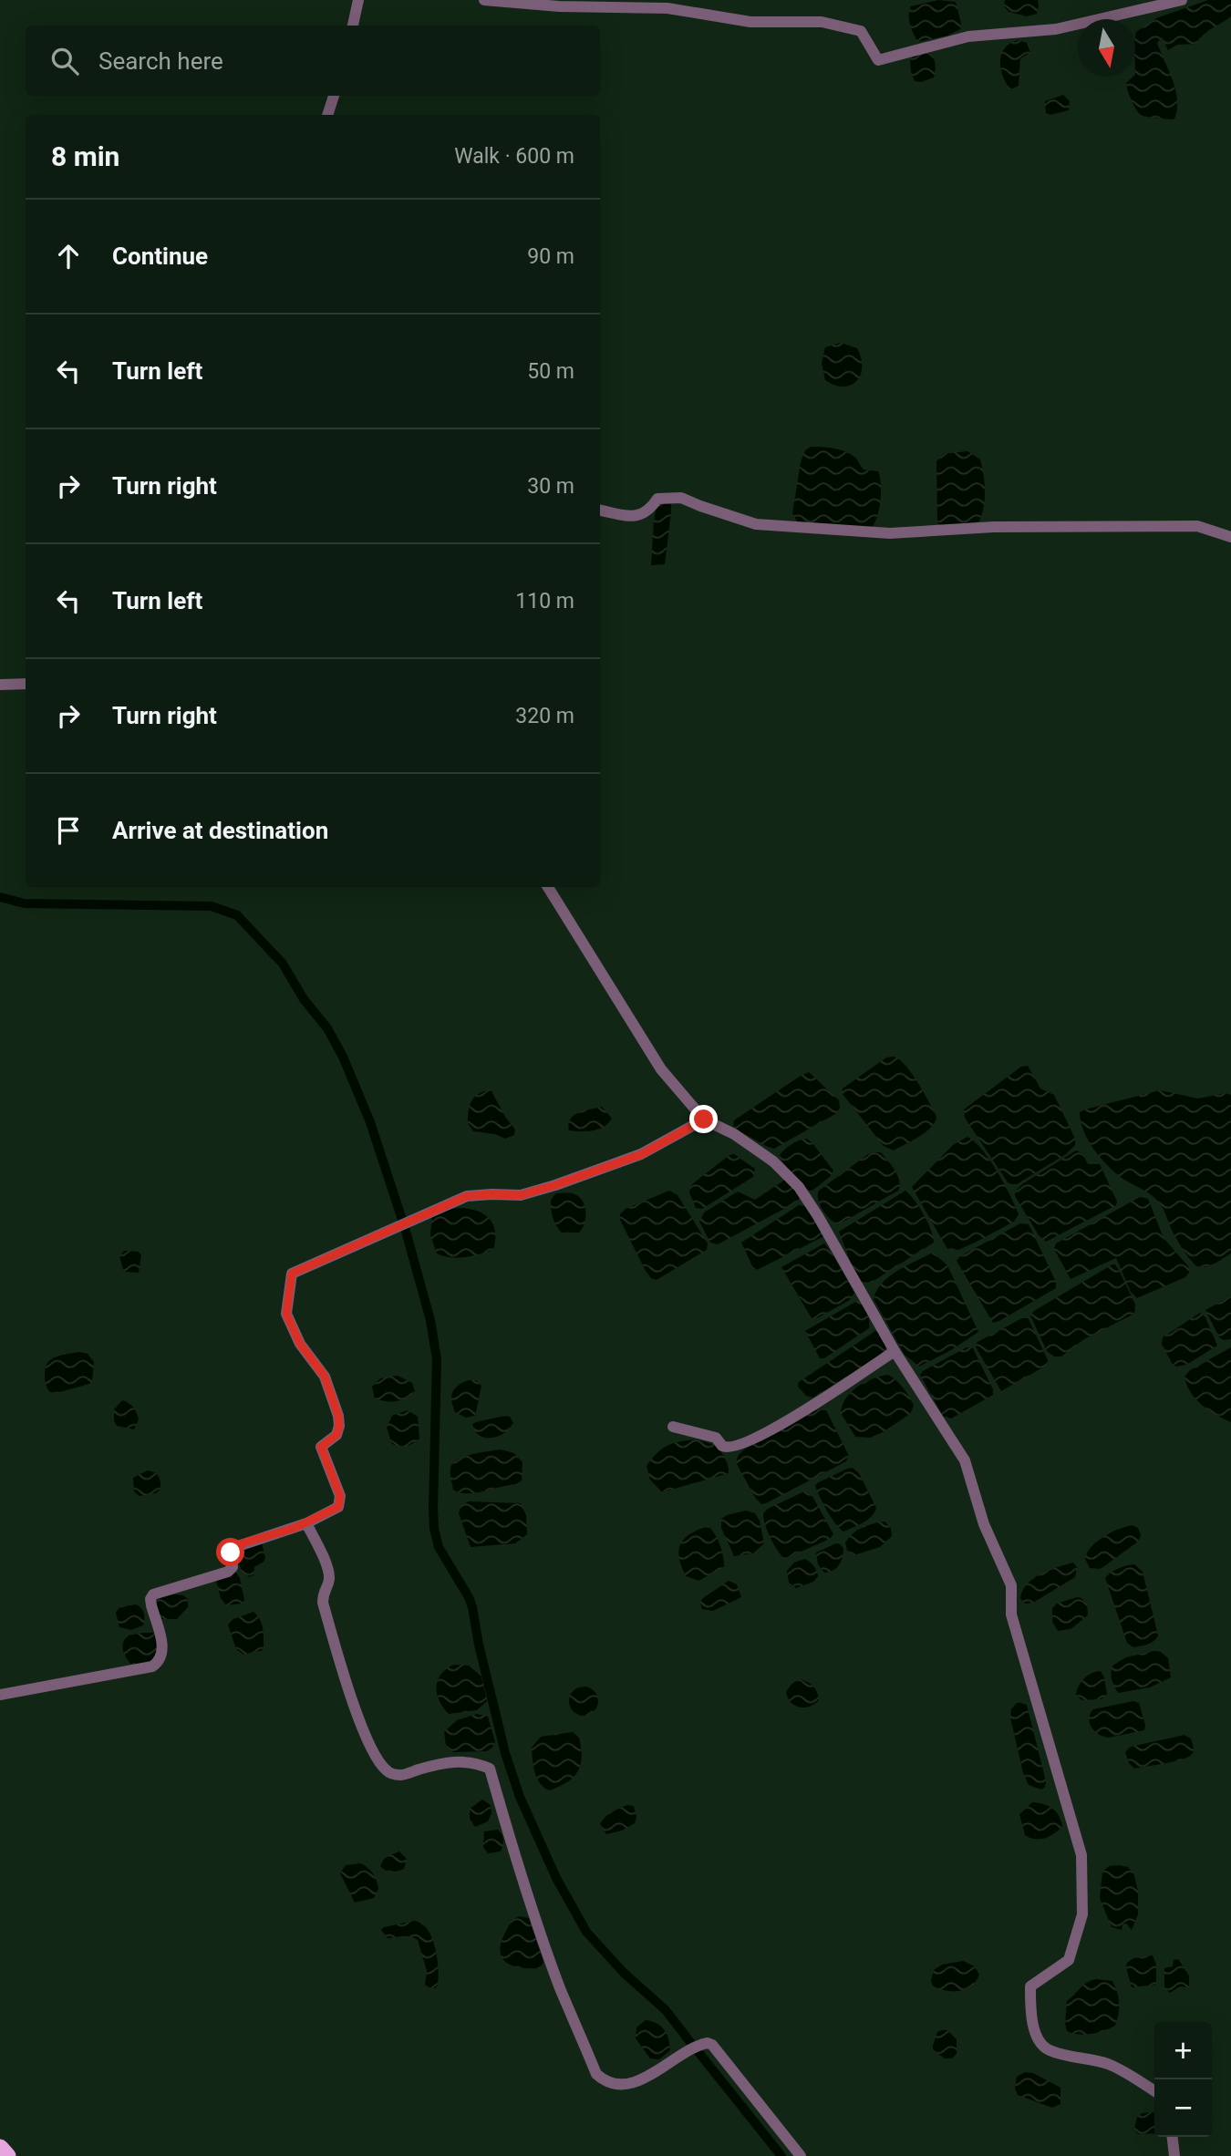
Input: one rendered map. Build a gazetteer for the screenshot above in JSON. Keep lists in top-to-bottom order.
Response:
{
  "north": "bottom",
  "page": {
    "search": "Search here",
    "heading": ["8 min", "Walk · 600 m"],
    "list": [
      ["Continue", "90 m"],
      ["Turn left", "50 m"],
      ["Turn right", "30 m"],
      ["Turn left", "110 m"],
      ["Turn right", "320 m"],
      "Arrive at destination"
    ],
    "map_buttons": ["+", "−"]
  }
}
